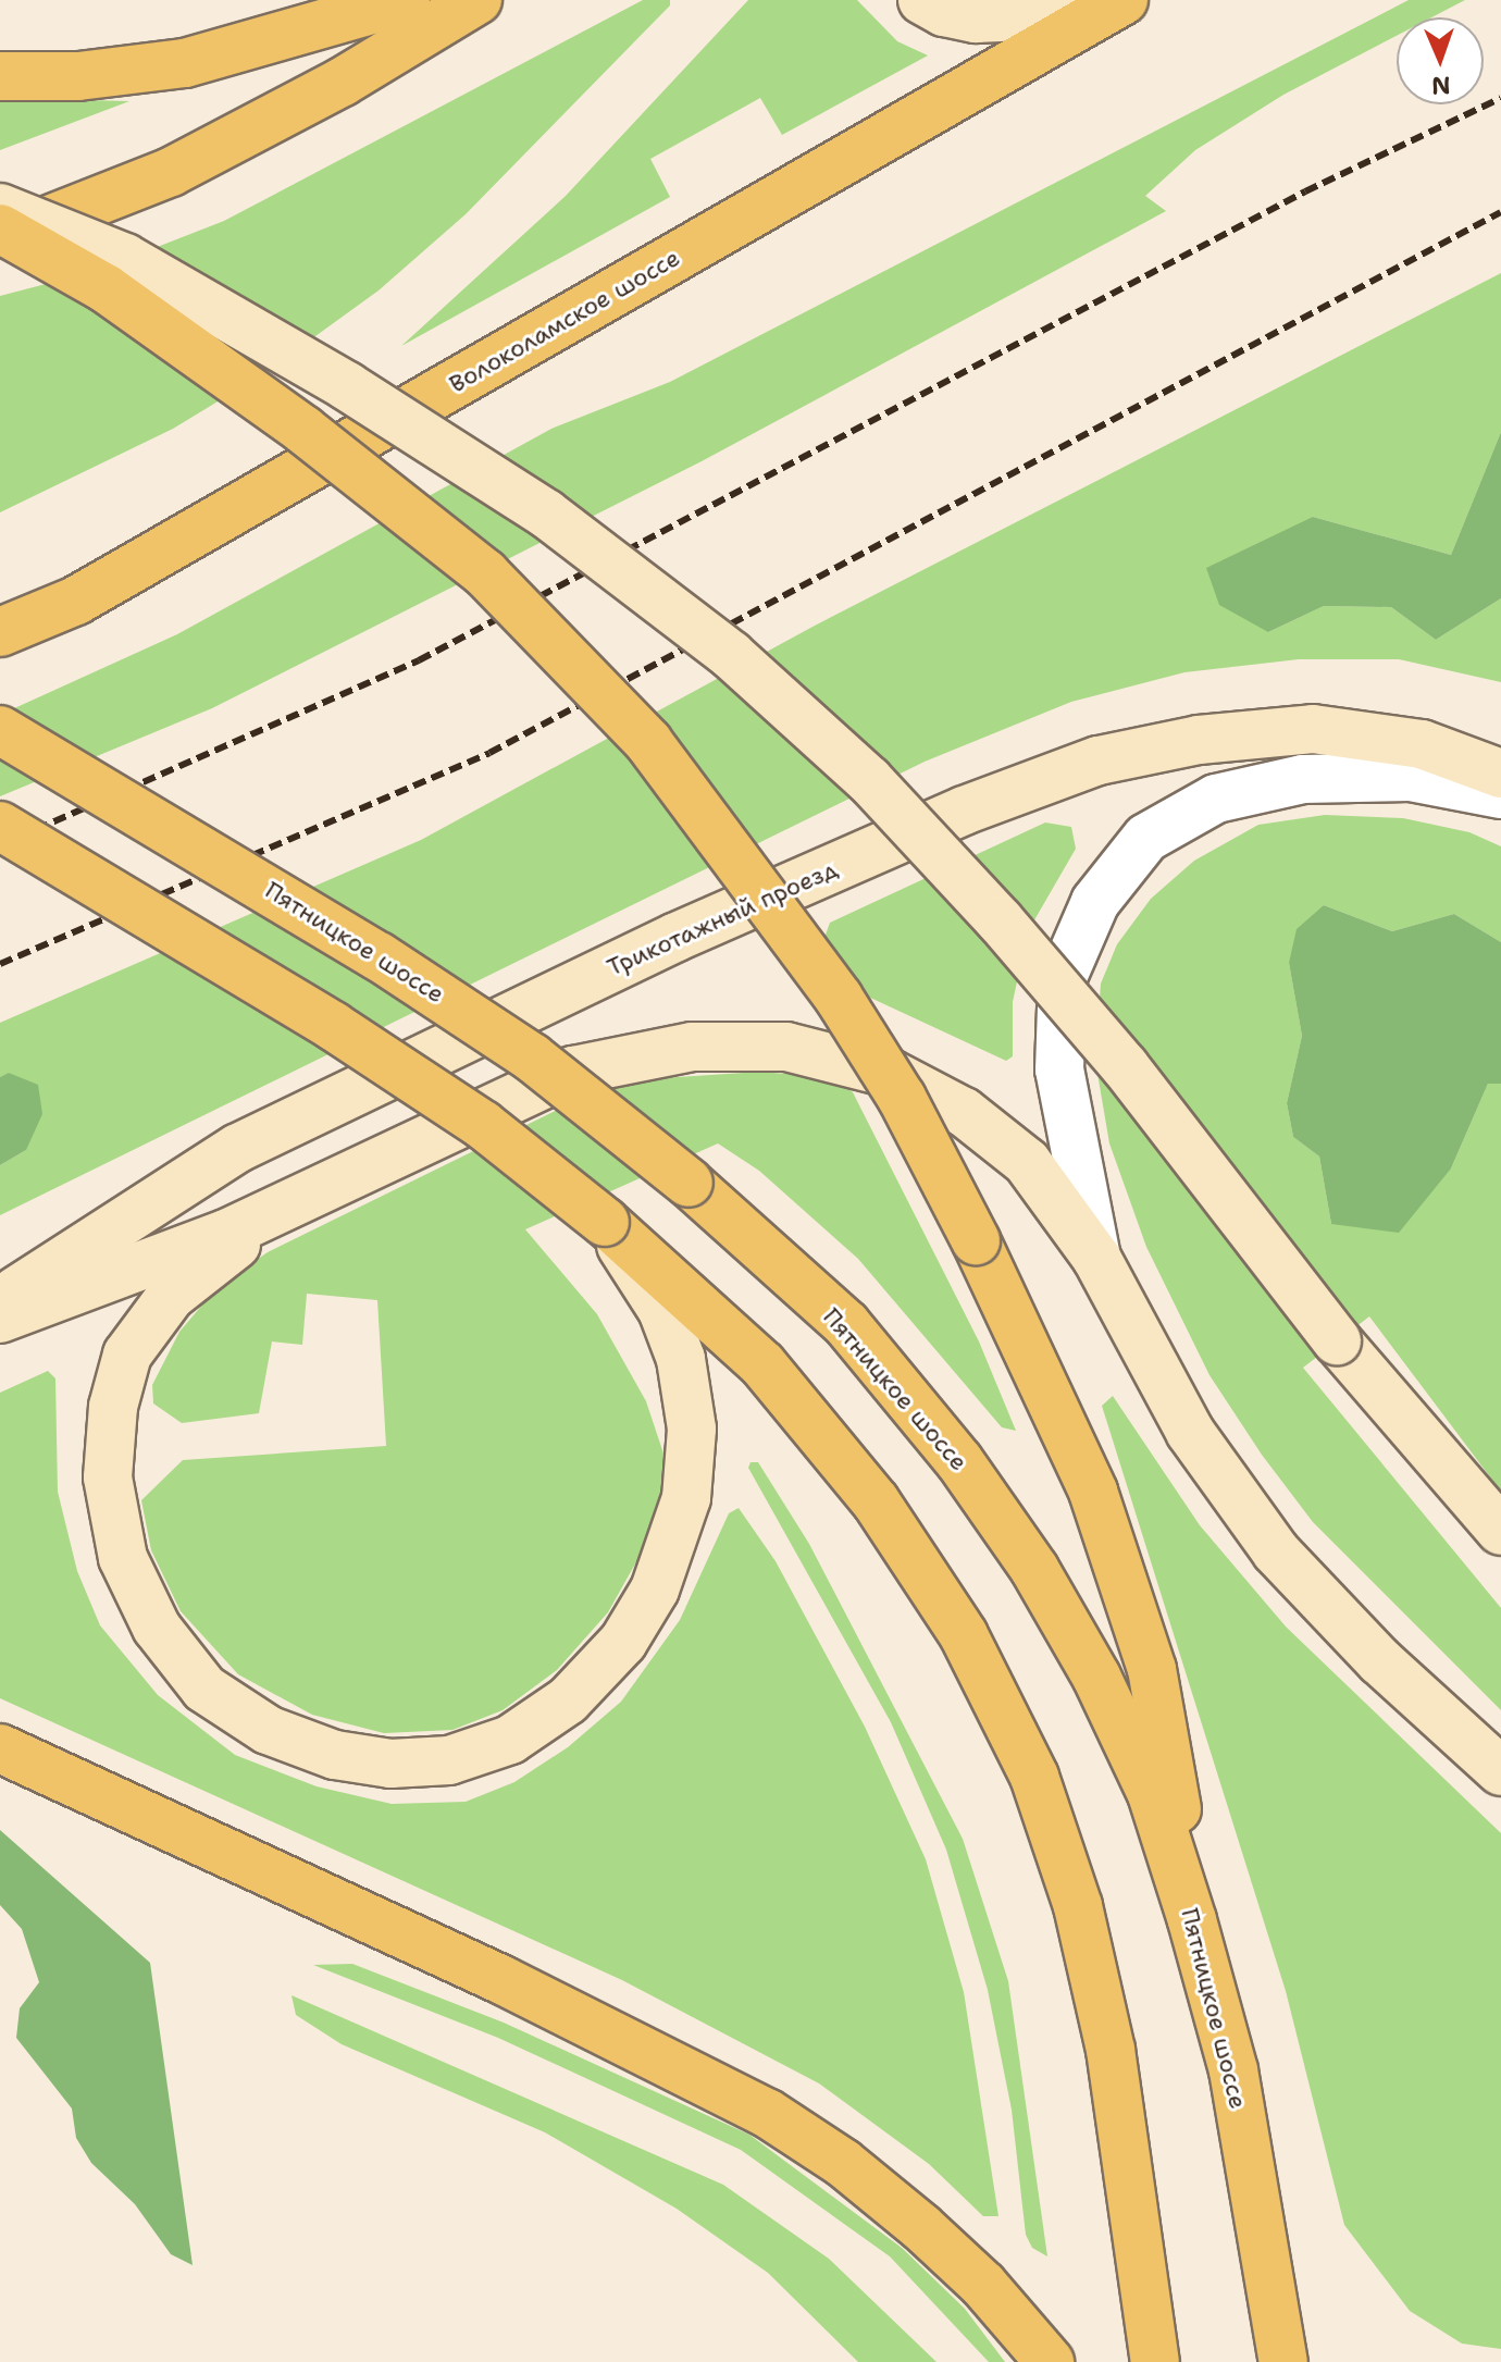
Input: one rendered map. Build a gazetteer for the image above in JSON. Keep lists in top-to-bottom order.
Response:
{
  "streets": {
    "main road": ["Волоколамское шоссе", "Трикотажный проезд", "Пятницкое шоссе"]
  },
  "north": "bottom"
}
